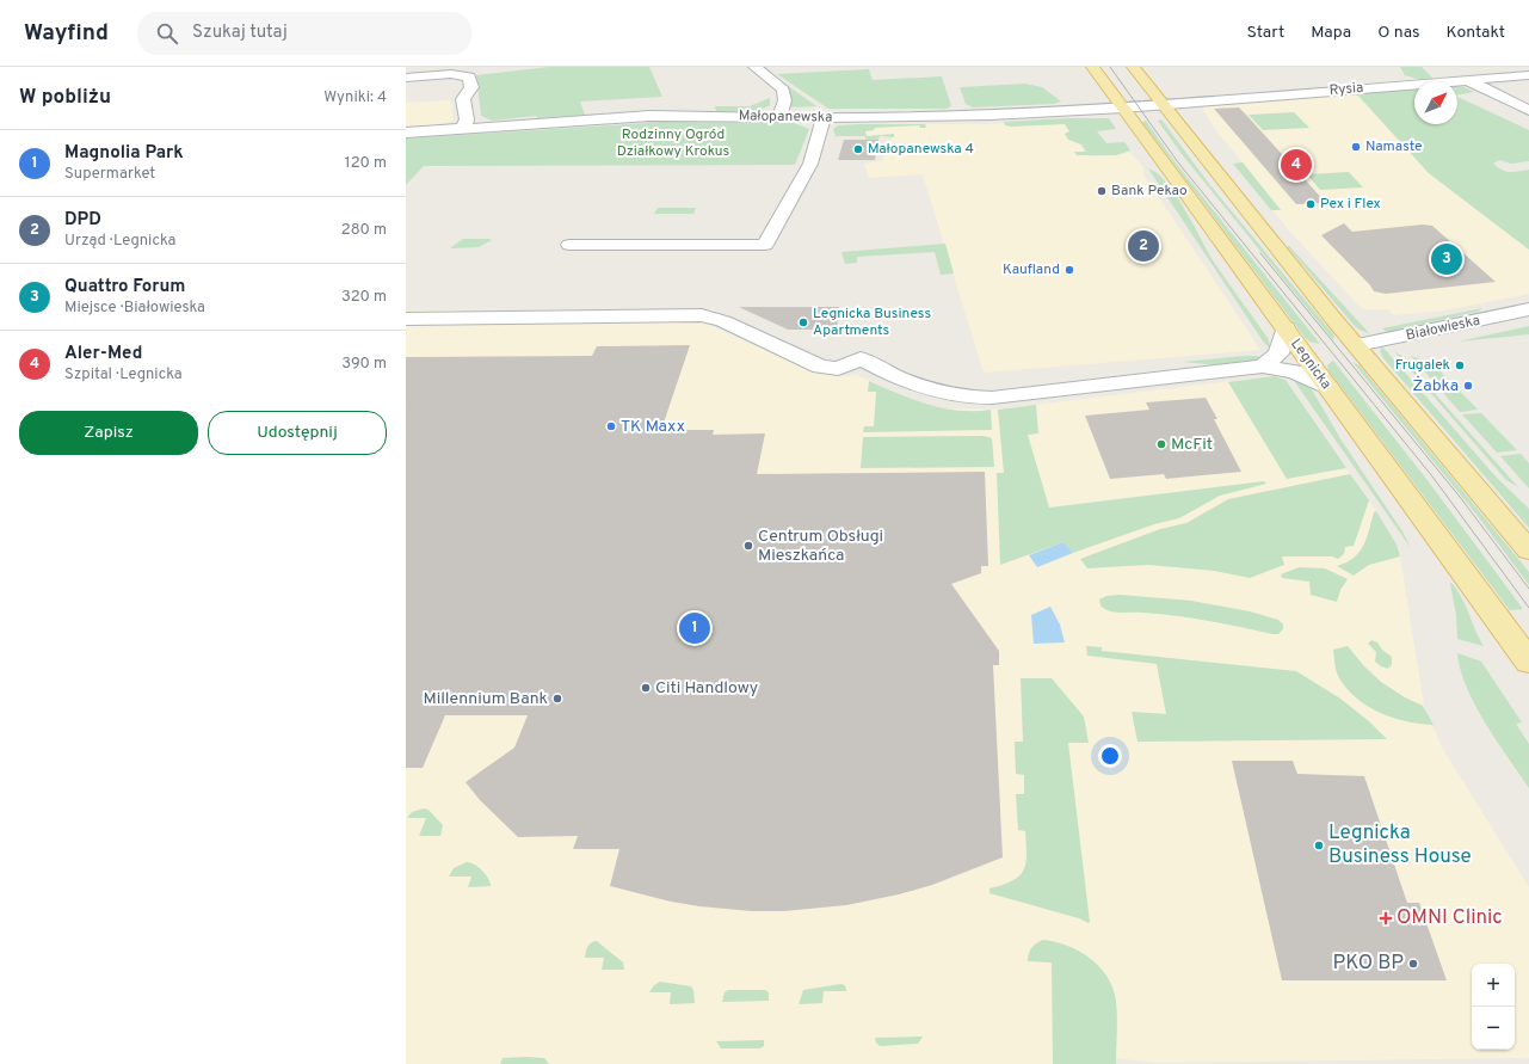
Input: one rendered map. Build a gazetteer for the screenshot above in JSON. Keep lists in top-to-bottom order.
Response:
{
  "streets": {
    "main road": ["Legnicka"],
    "street": ["Rysia", "Małopanewska", "Białowieska"]
  },
  "crossings": [
    ["Rysia", "Małopanewska"],
    ["Małopanewska", "Legnicka"]
  ],
  "parks": ["Rodzinny Ogród Działkowy Krokus"],
  "places": {
    "other": [
      "Namaste",
      "Małopanewska 4",
      "Bank Pekao",
      "Pex i Flex",
      "Kaufland",
      "Legnicka Business Apartments",
      "Frugalek",
      "Żabka",
      "TK Maxx",
      "McFit",
      "Centrum Obsługi Mieszkańca",
      "Citi Handlowy",
      "Millennium Bank",
      "Legnicka Business House",
      "PKO BP"
    ],
    "health": ["OMNI Clinic"]
  },
  "north": "top right",
  "page": {
    "header": "Wayfind",
    "search": "Szukaj tutaj",
    "nav": [
      "Start",
      "Mapa",
      "O nas",
      "Kontakt"
    ],
    "heading": ["W pobliżu", "Wyniki: 4"],
    "list": [
      {
        "mark": "1",
        "name": "Magnolia Park",
        "note": "Supermarket",
        "value": "120 m"
      },
      {
        "mark": "2",
        "name": "DPD",
        "note": "Urząd · Legnicka",
        "value": "280 m"
      },
      {
        "mark": "3",
        "name": "Quattro Forum",
        "note": "Miejsce · Białowieska",
        "value": "320 m"
      },
      {
        "mark": "4",
        "name": "Aler-Med",
        "note": "Szpital · Legnicka",
        "value": "390 m"
      }
    ],
    "pins": [
      "4",
      "2",
      "3",
      "1"
    ],
    "buttons": ["Zapisz", "Udostępnij"],
    "map_buttons": ["+", "−"]
  }
}
